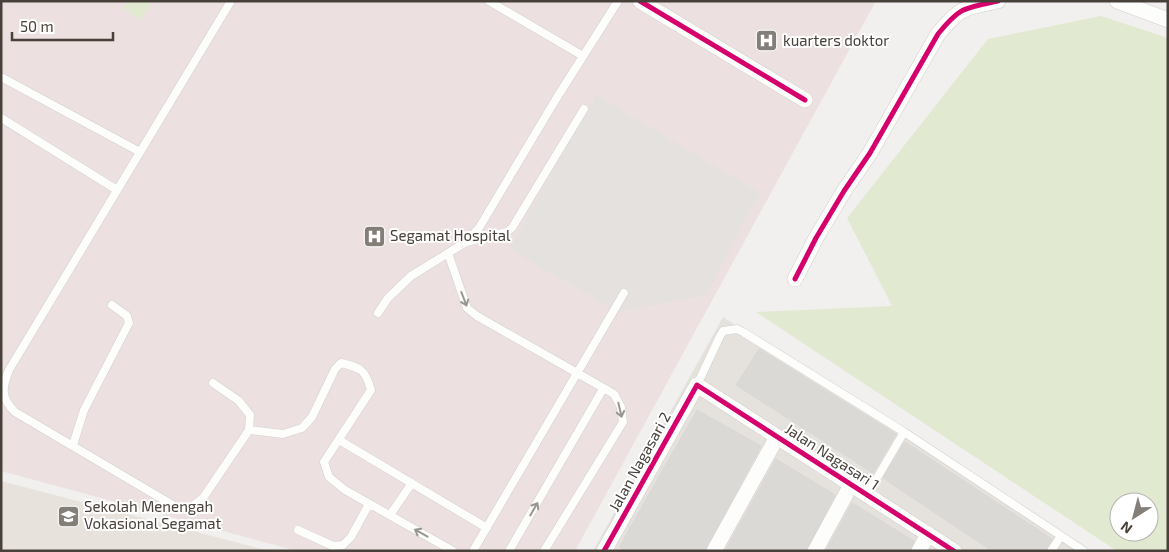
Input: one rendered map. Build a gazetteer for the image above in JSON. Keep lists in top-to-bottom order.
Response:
{
  "streets": {
    "street": ["Jalan Nagasari 1", "Jalan Nagasari 2"]
  },
  "crossings": [
    ["Jalan Nagasari 1", "Jalan Nagasari 2"]
  ],
  "places": {
    "hospital": ["kuarters doktor", "Segamat Hospital"],
    "school or university": ["Sekolah Menengah Vokasional Segamat"]
  },
  "scale_bar": "50 m",
  "north": "bottom left"
}
